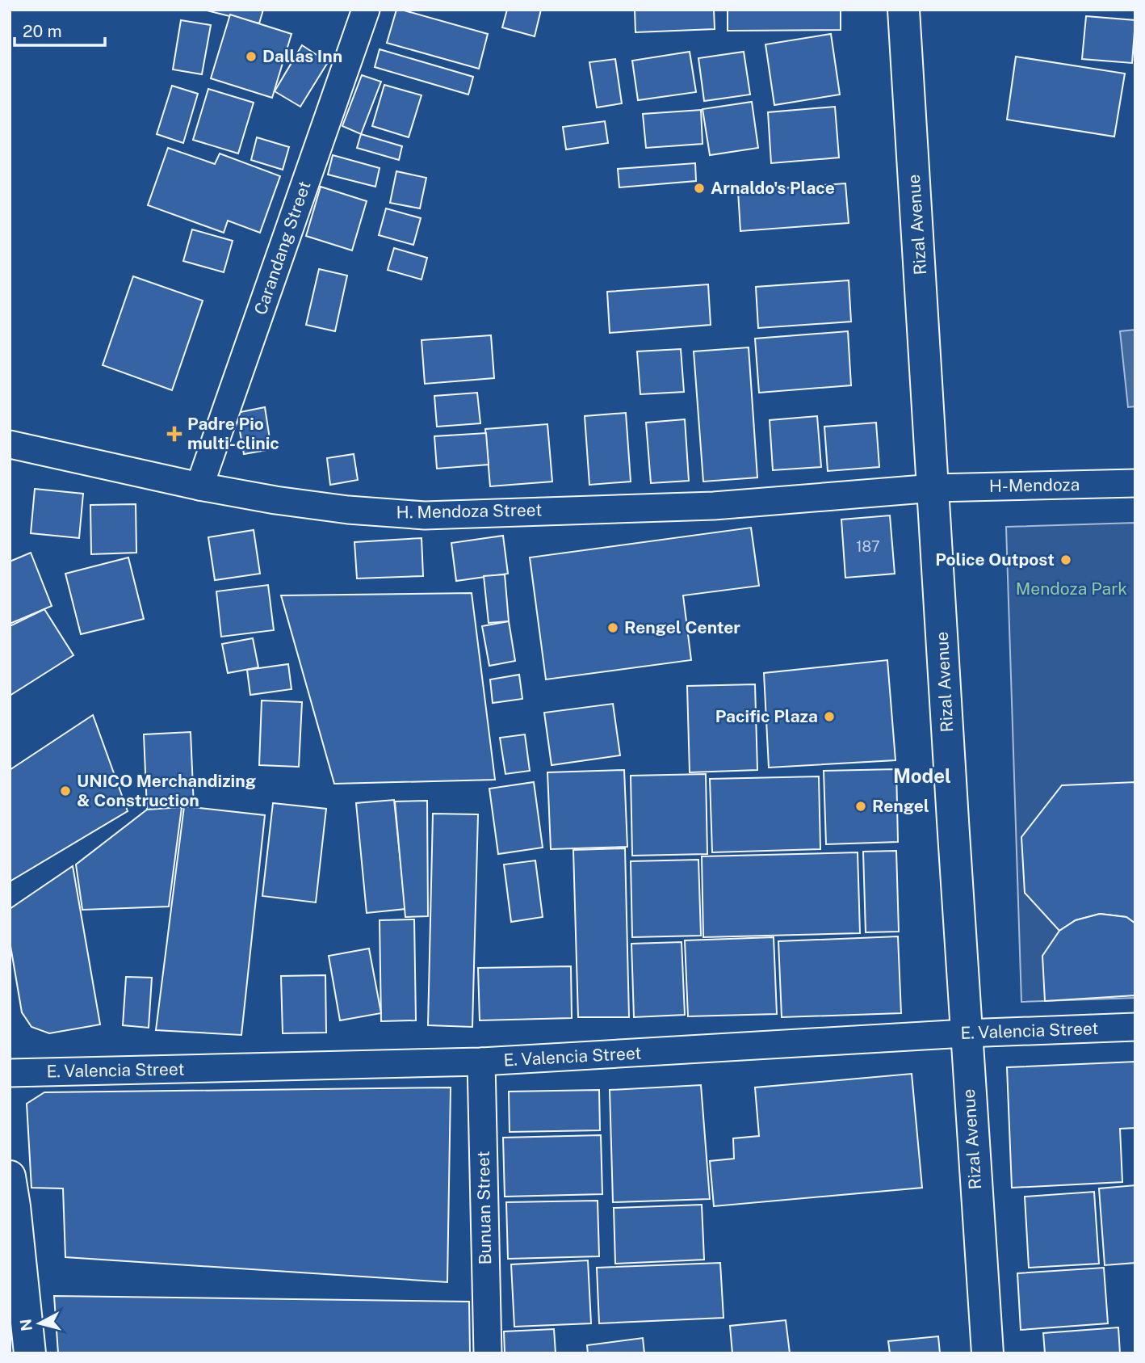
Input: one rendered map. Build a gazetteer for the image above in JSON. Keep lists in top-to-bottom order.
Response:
{
  "streets": {
    "main road": ["Rizal Avenue"],
    "street": [
      "Carandang Street",
      "H-Mendoza",
      "H. Mendoza Street",
      "E. Valencia Street",
      "Bunuan Street"
    ]
  },
  "crossings": [
    ["Rizal Avenue", "H-Mendoza"],
    ["Rizal Avenue", "H. Mendoza Street"],
    ["Rizal Avenue", "E. Valencia Street"],
    ["Carandang Street", "H. Mendoza Street"],
    ["H-Mendoza", "H. Mendoza Street"],
    ["E. Valencia Street", "Bunuan Street"]
  ],
  "districts": ["Model"],
  "parks": ["Mendoza Park"],
  "places": {
    "other": [
      "Dallas Inn",
      "Arnaldo's Place",
      "Police Outpost",
      "Rengel Center",
      "Pacific Plaza",
      "UNICO Merchandizing & Construction",
      "Rengel"
    ],
    "health": ["Padre Pio multi-clinic"]
  },
  "house_numbers": ["187"],
  "scale_bar": "20 m",
  "north": "left"
}
